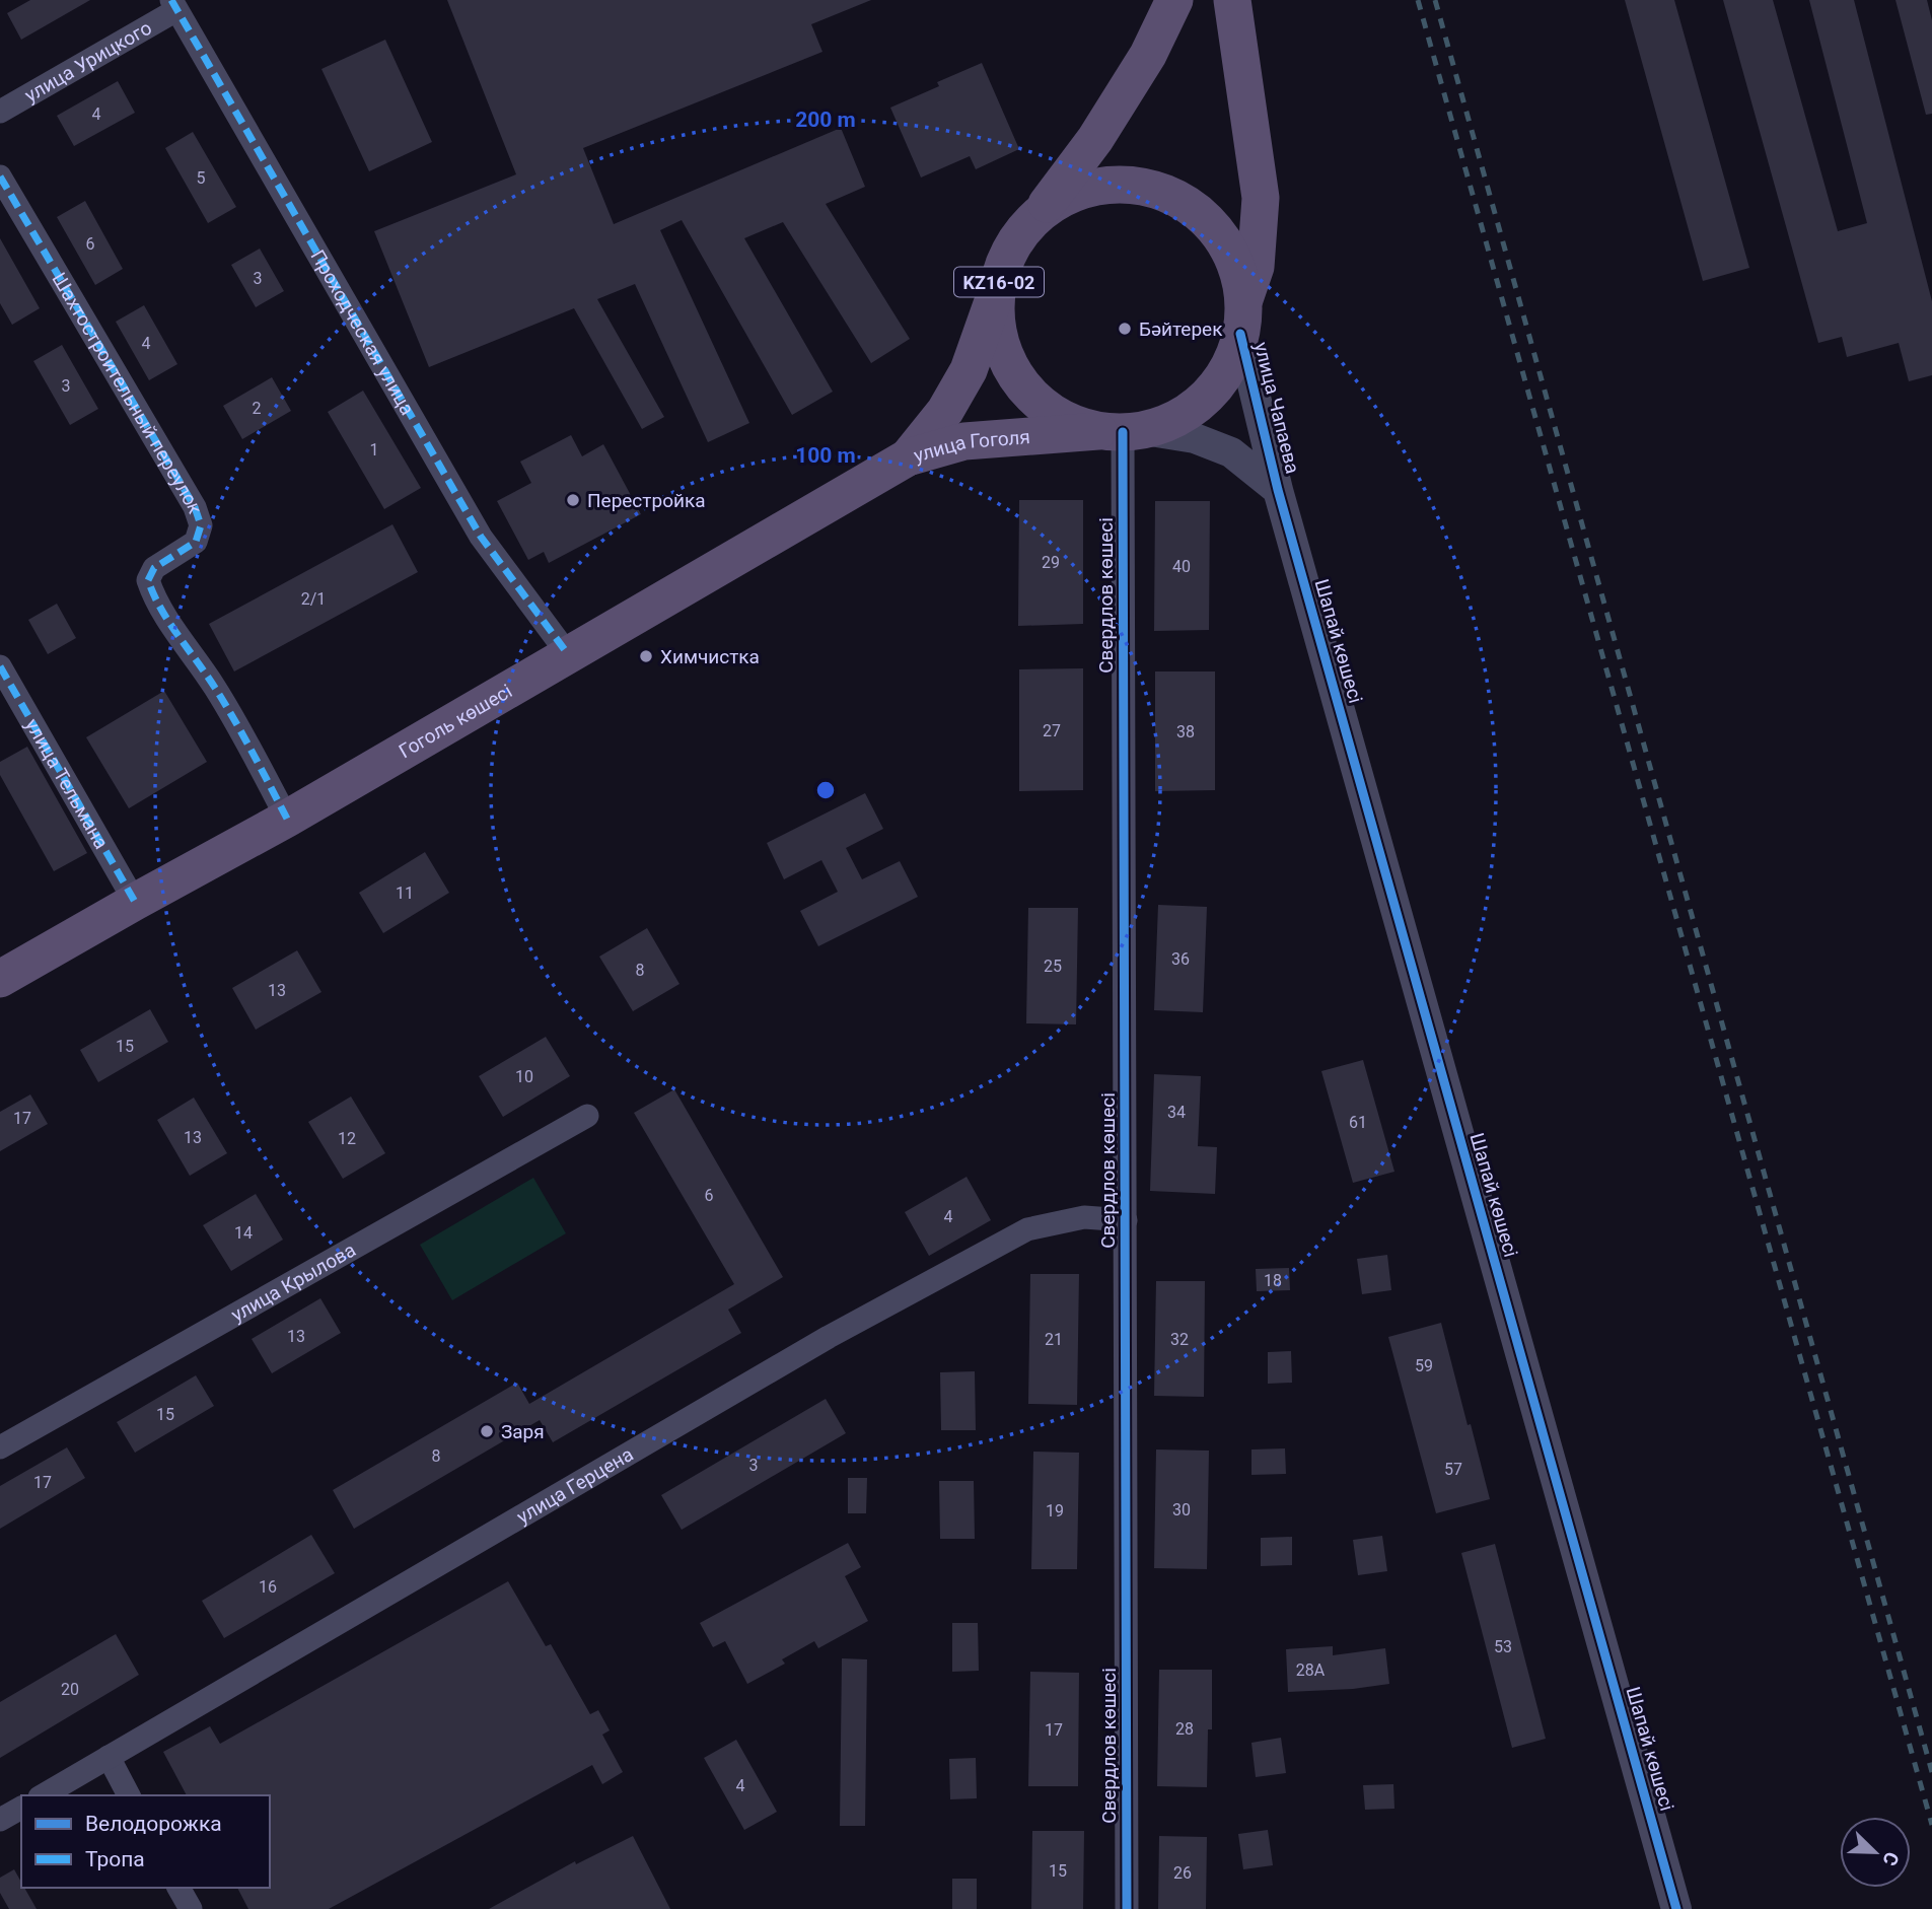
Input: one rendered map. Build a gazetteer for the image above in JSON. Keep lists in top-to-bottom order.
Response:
{
  "streets": {
    "main road": ["KZ16-02", "улица Гоголя", "Гоголь көшесі"],
    "street": [
      "улица Урицкого",
      "Проходческая улица",
      "Шахтостроительный переулок",
      "улица Чапаева",
      "Свердлов көшесі",
      "Шапай көшесі",
      "улица Тельмана",
      "улица Крылова",
      "улица Герцена"
    ]
  },
  "crossings": [
    ["улица Урицкого", "Проходческая улица"],
    ["KZ16-02", "улица Чапаева"],
    ["KZ16-02", "улица Гоголя"],
    ["KZ16-02", "Свердлов көшесі"],
    ["Проходческая улица", "Гоголь көшесі"],
    ["Шахтостроительный переулок", "Гоголь көшесі"],
    ["улица Чапаева", "улица Гоголя"],
    ["улица Чапаева", "Свердлов көшесі"],
    ["улица Чапаева", "Шапай көшесі"],
    ["улица Гоголя", "Свердлов көшесі"],
    ["улица Гоголя", "Гоголь көшесі"],
    ["Свердлов көшесі", "улица Герцена"],
    ["Гоголь көшесі", "улица Тельмана"]
  ],
  "places": [
    "Бәйтерек",
    "Перестройка",
    "Химчистка",
    "Заря"
  ],
  "house_numbers": [
    "4",
    "5",
    "6",
    "3",
    "4",
    "3",
    "2",
    "1",
    "29",
    "40",
    "2/1",
    "27",
    "38",
    "11",
    "36",
    "25",
    "8",
    "13",
    "15",
    "10",
    "34",
    "17",
    "61",
    "13",
    "12",
    "6",
    "4",
    "14",
    "18",
    "13",
    "21",
    "32",
    "59",
    "15",
    "8",
    "3",
    "57",
    "17",
    "30",
    "19",
    "16",
    "53",
    "28А",
    "20",
    "28",
    "17",
    "4",
    "15",
    "26"
  ],
  "legend": ["Велодорожка", "Тропа"],
  "north": "bottom right",
  "rings": ["200 m", "100 m"]
}
